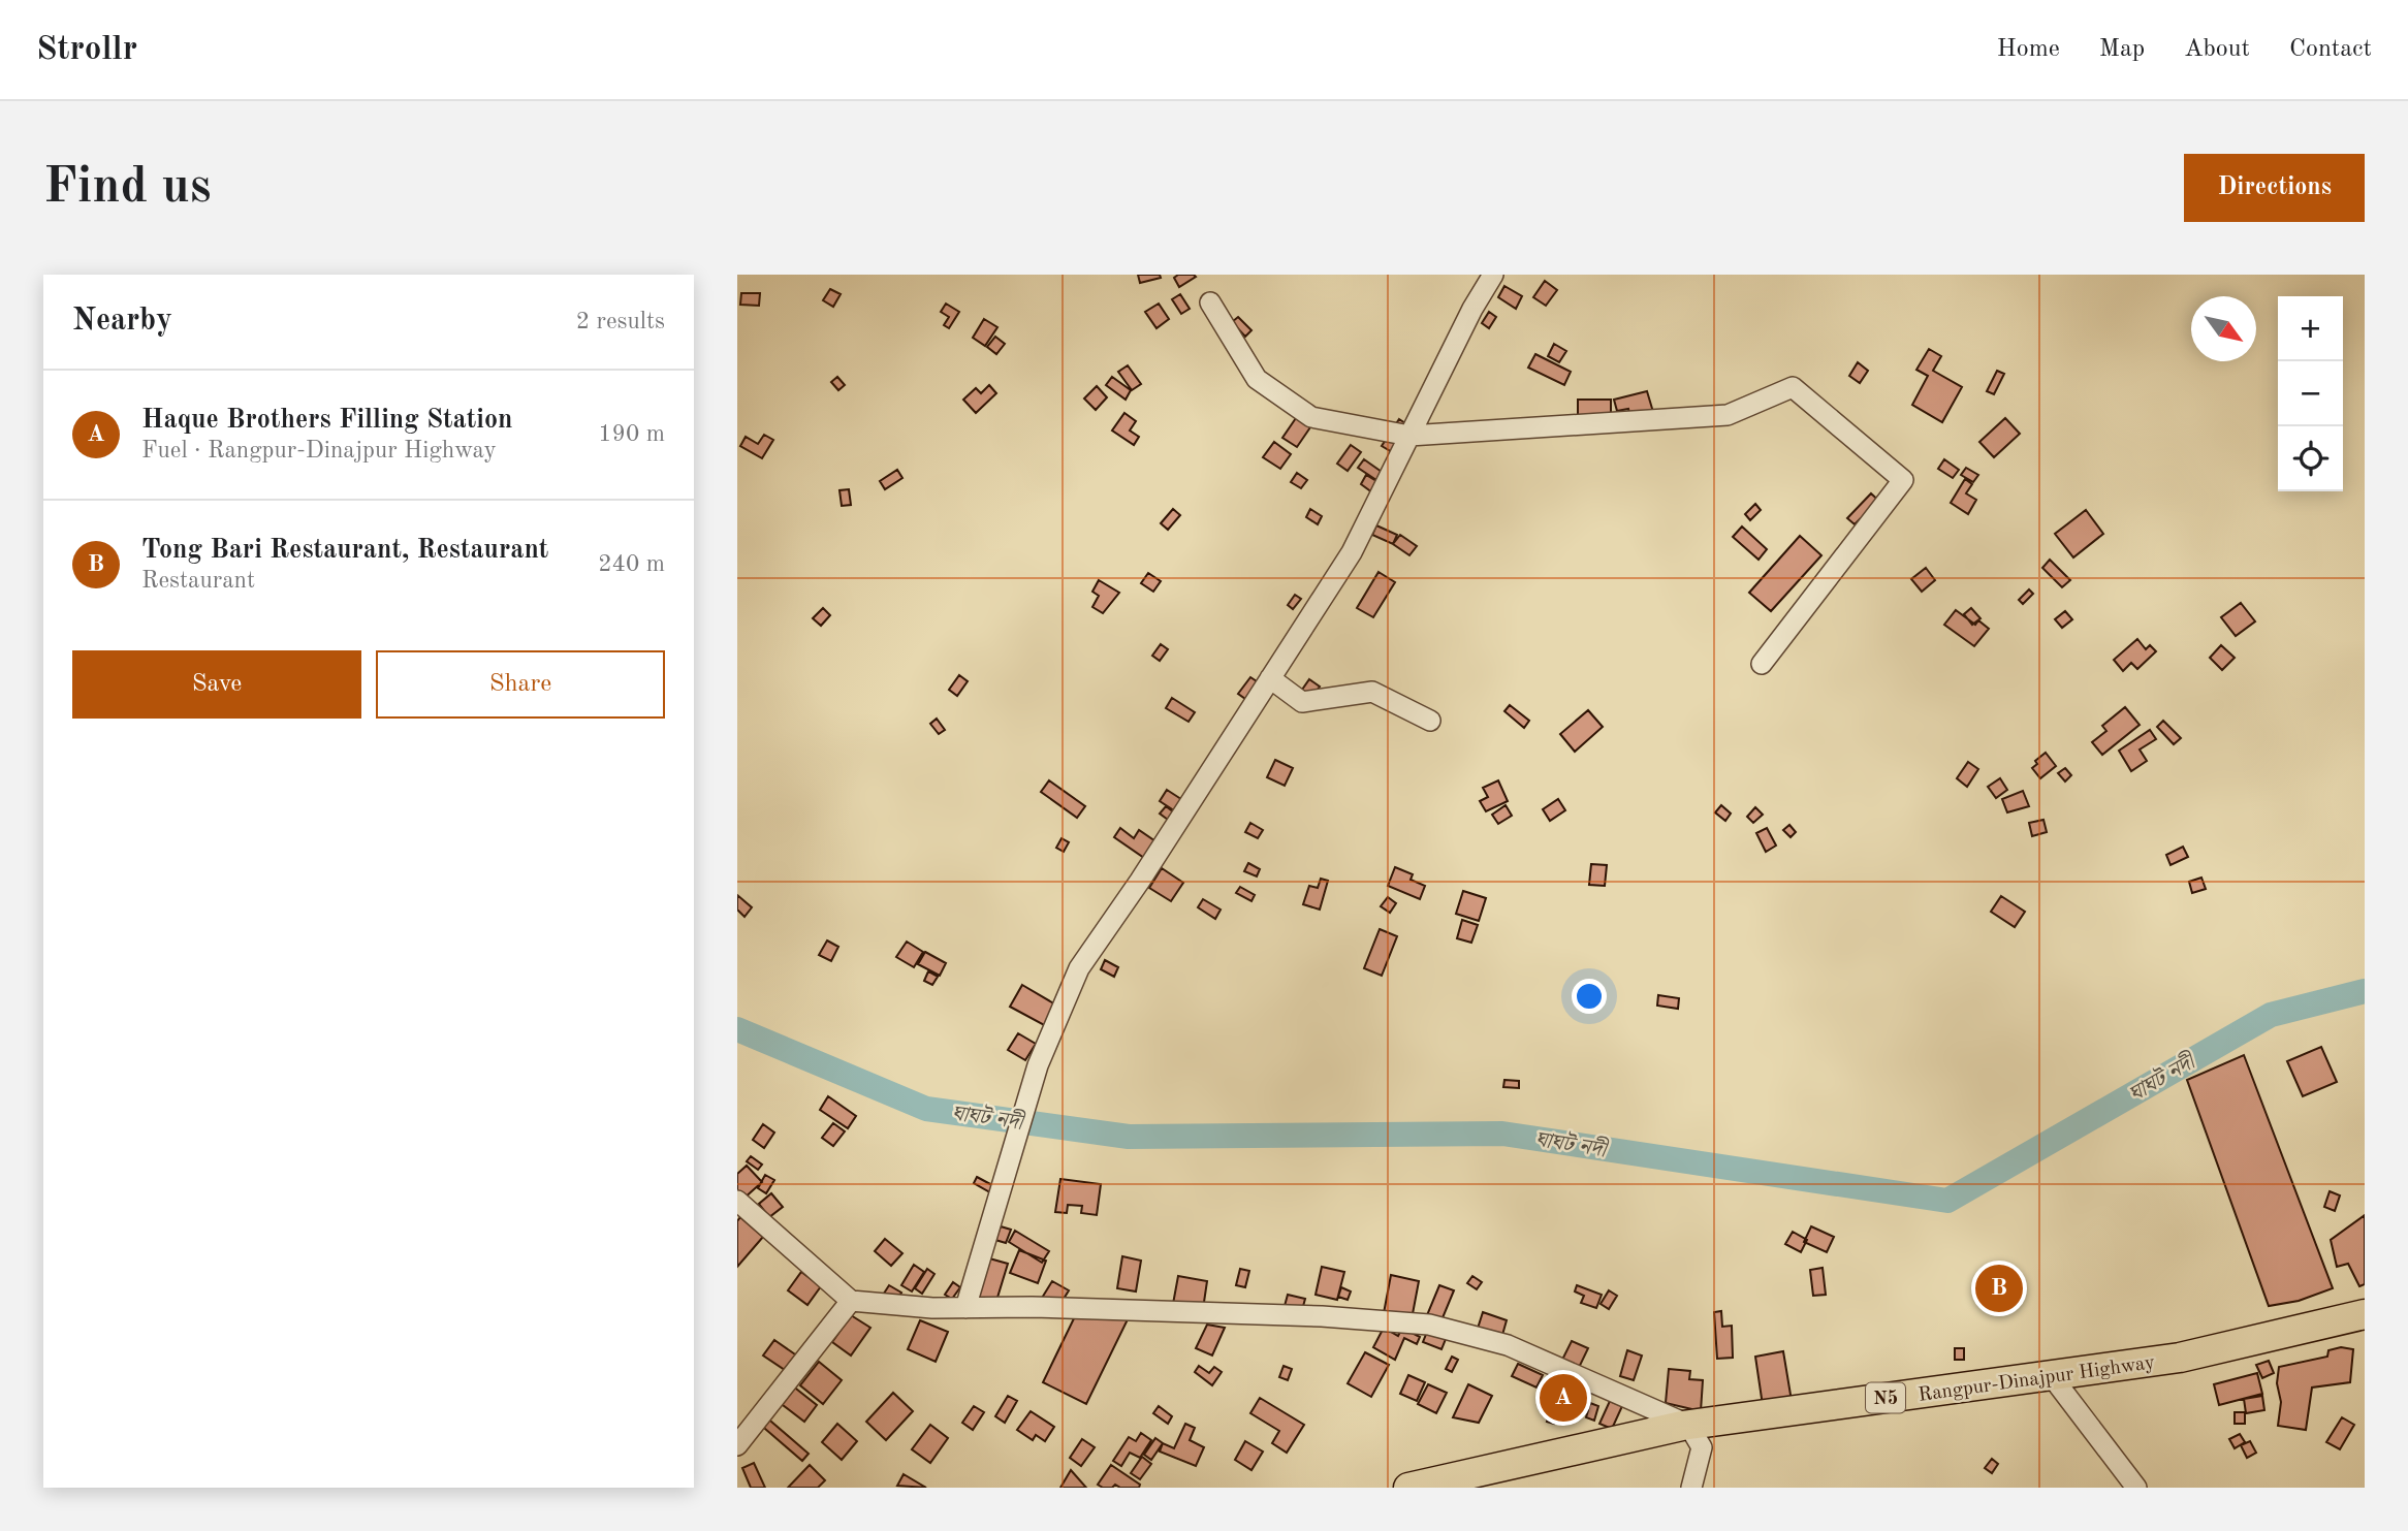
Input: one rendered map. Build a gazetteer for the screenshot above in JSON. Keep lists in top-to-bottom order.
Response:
{
  "streets": {
    "highway": ["Rangpur-Dinajpur Highway", "N5"]
  },
  "water": ["ঘাঘট নদী"],
  "north": "bottom right",
  "page": {
    "header": "Strollr",
    "nav": [
      "Home",
      "Map",
      "About",
      "Contact"
    ],
    "buttons": [
      "Directions",
      ["Save", "Share"]
    ],
    "title": "Find us",
    "heading": ["Nearby", "2 results"],
    "map_buttons": ["+", "−"],
    "list": [
      {
        "mark": "A",
        "name": "Haque Brothers Filling Station",
        "note": "Fuel · Rangpur-Dinajpur Highway",
        "value": "190 m"
      },
      {
        "mark": "B",
        "name": "Tong Bari Restaurant, Restaurant",
        "note": "Restaurant",
        "value": "240 m"
      }
    ],
    "pins": ["B", "A"]
  }
}
